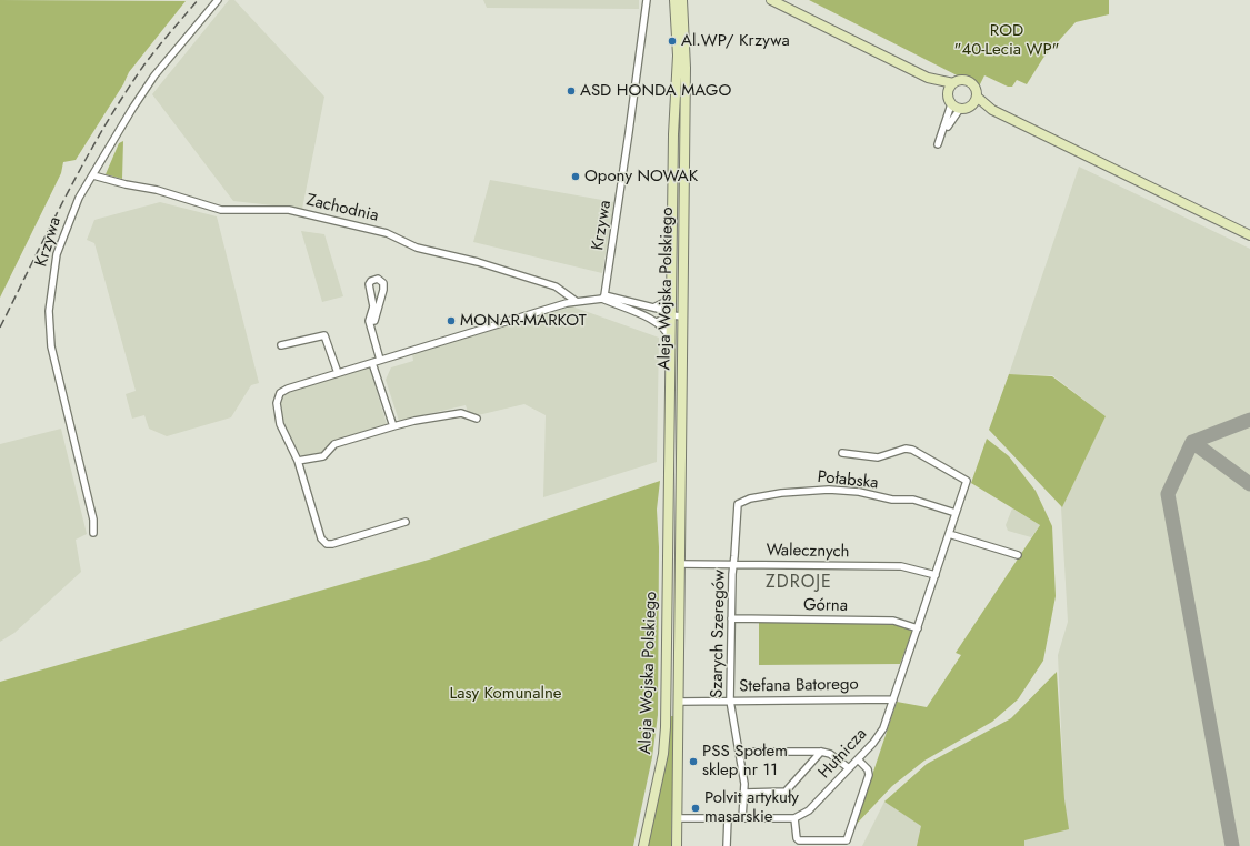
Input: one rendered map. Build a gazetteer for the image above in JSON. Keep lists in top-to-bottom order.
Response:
{
  "streets": {
    "main road": ["Aleja Wojska Polskiego"],
    "street": [
      "Zachodnia",
      "Krzywa",
      "Połabska",
      "Walecznych",
      "Górna",
      "Szarych Szeregów",
      "Stefana Batorego",
      "Hutnicza"
    ]
  },
  "crossings": [
    ["Zachodnia", "Krzywa"],
    ["Aleja Wojska Polskiego", "Walecznych"],
    ["Aleja Wojska Polskiego", "Stefana Batorego"],
    ["Połabska", "Szarych Szeregów"],
    ["Połabska", "Hutnicza"],
    ["Walecznych", "Szarych Szeregów"],
    ["Walecznych", "Hutnicza"],
    ["Górna", "Szarych Szeregów"],
    ["Górna", "Hutnicza"],
    ["Szarych Szeregów", "Stefana Batorego"],
    ["Stefana Batorego", "Hutnicza"]
  ],
  "districts": ["ZDROJE"],
  "parks": ["ROD \"40-Lecia WP\"", "Lasy Komunalne"],
  "places": [
    "Al.WP/ Krzywa",
    "ASD HONDA MAGO",
    "Opony NOWAK",
    "MONAR-MARKOT",
    "PSS Społem sklep nr 11",
    "Polvit artykuły masarskie"
  ]
}
